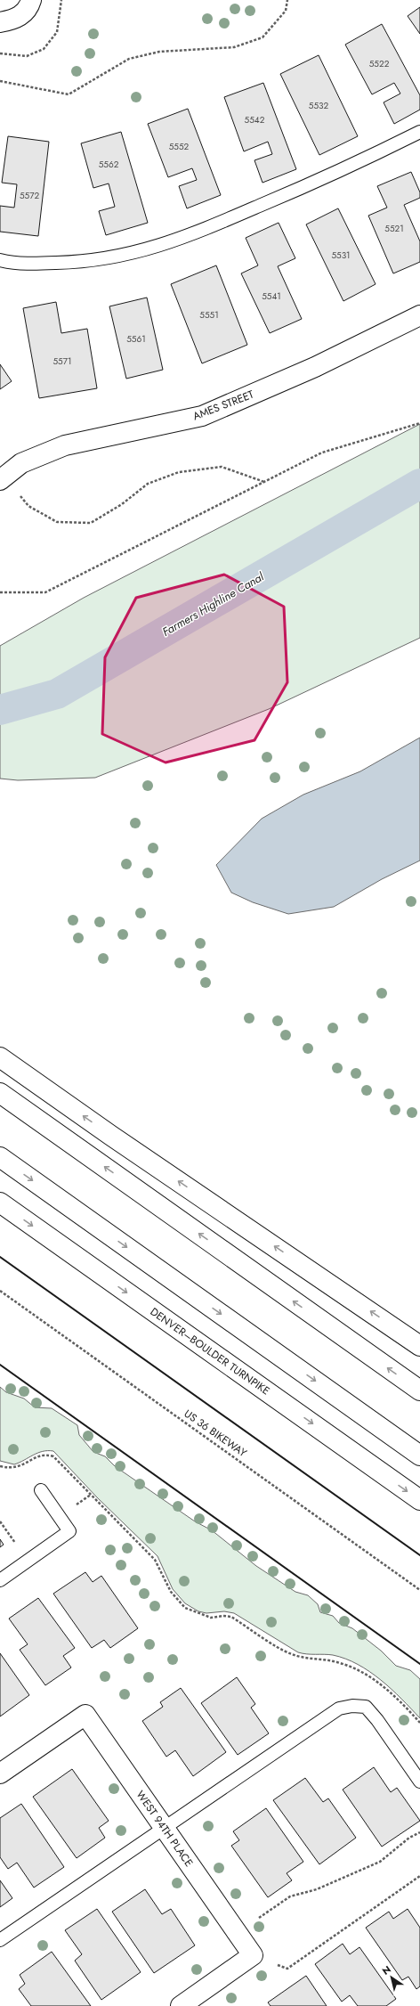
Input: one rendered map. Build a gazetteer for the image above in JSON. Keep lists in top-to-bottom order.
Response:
{
  "streets": {
    "main road": ["AMES STREET", "DENVER–BOULDER TURNPIKE", "WEST 94TH PLACE"],
    "path": ["US 36 BIKEWAY"]
  },
  "water": ["Farmers Highline Canal"],
  "house_numbers": [
    "5522",
    "5532",
    "5542",
    "5552",
    "5562",
    "5572",
    "5521",
    "5531",
    "5541",
    "5551",
    "5561",
    "5571"
  ],
  "north": "top left"
}
